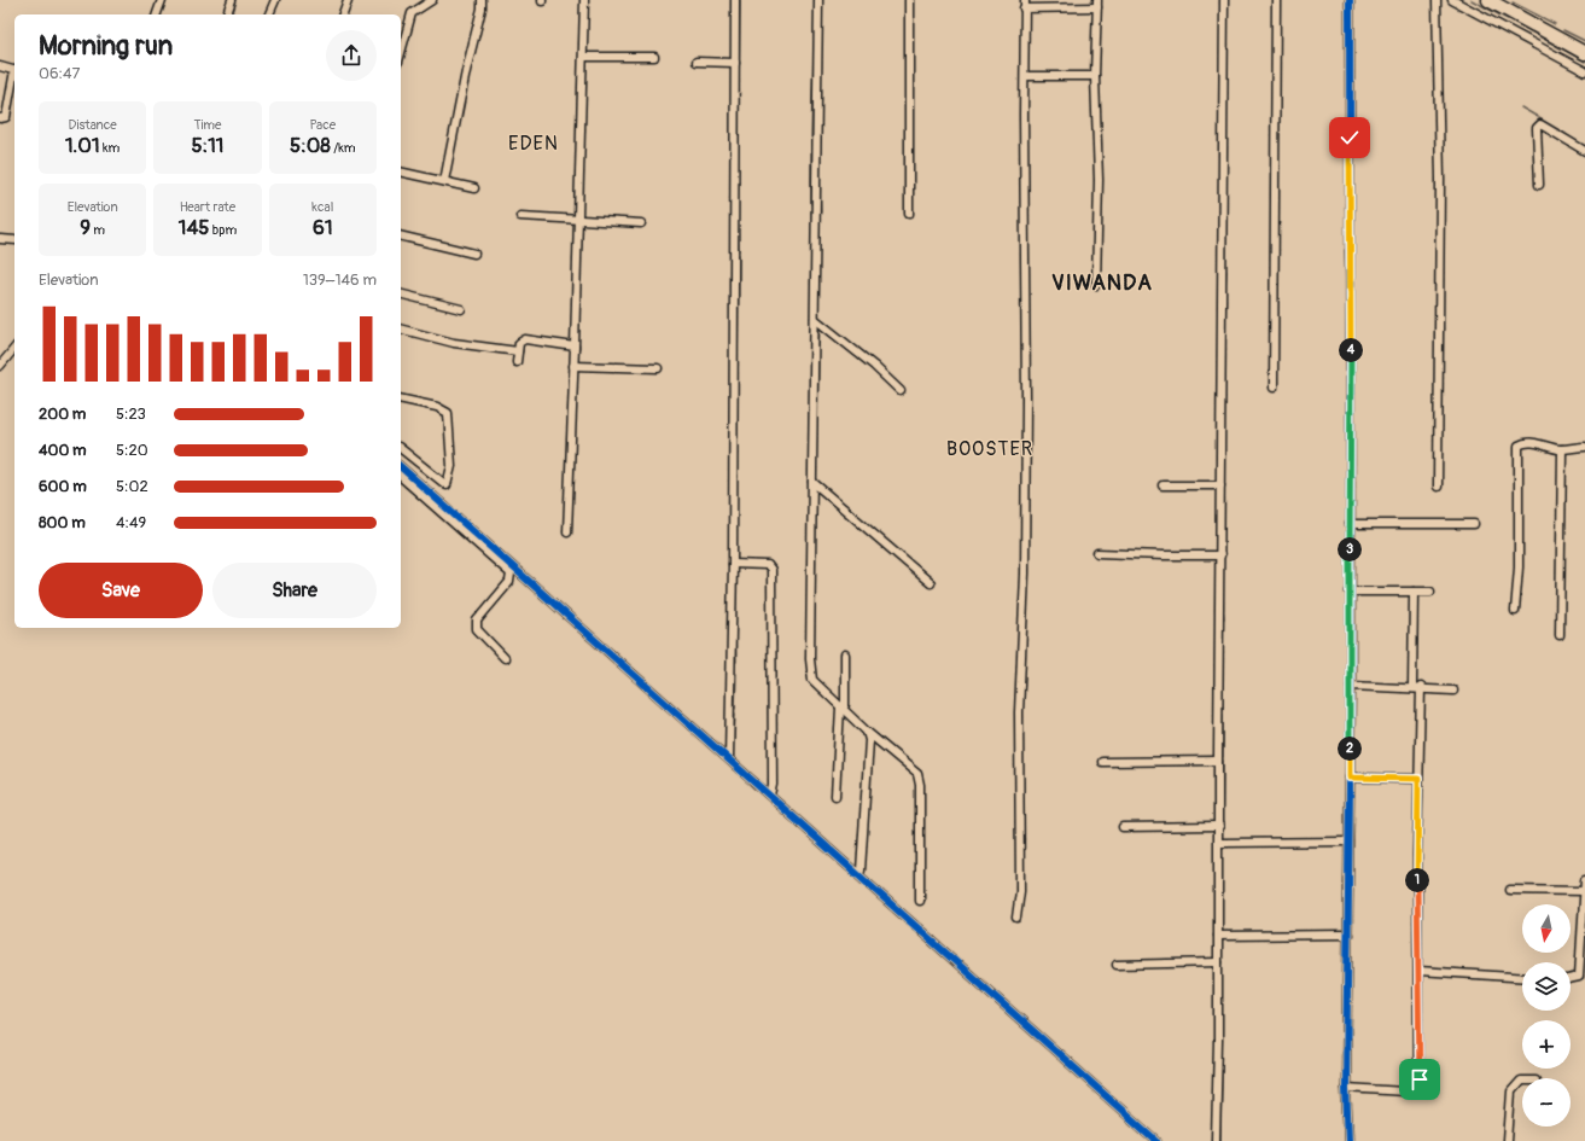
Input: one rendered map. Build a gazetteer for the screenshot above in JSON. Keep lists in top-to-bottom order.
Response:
{
  "districts": ["EDEN", "VIWANDA", "BOOSTER"],
  "north": "bottom",
  "page": {
    "heading": ["Morning run", "06:47"],
    "stats": [
      ["Distance", "1.01 km"],
      ["Time", "5:11"],
      ["Pace", "5:08 /km"],
      ["Elevation", "9 m"],
      ["Heart rate", "145 bpm"],
      ["kcal", "61"]
    ],
    "chart": ["Elevation", "139–146 m"],
    "pins": [
      "4",
      "3",
      "2",
      "1"
    ],
    "list": [
      {
        "name": "200 m",
        "note": "5:23"
      },
      {
        "name": "400 m",
        "note": "5:20"
      },
      {
        "name": "600 m",
        "note": "5:02"
      },
      {
        "name": "800 m",
        "note": "4:49"
      }
    ],
    "buttons": ["Save", "Share"],
    "map_buttons": ["+", "−"]
  }
}
